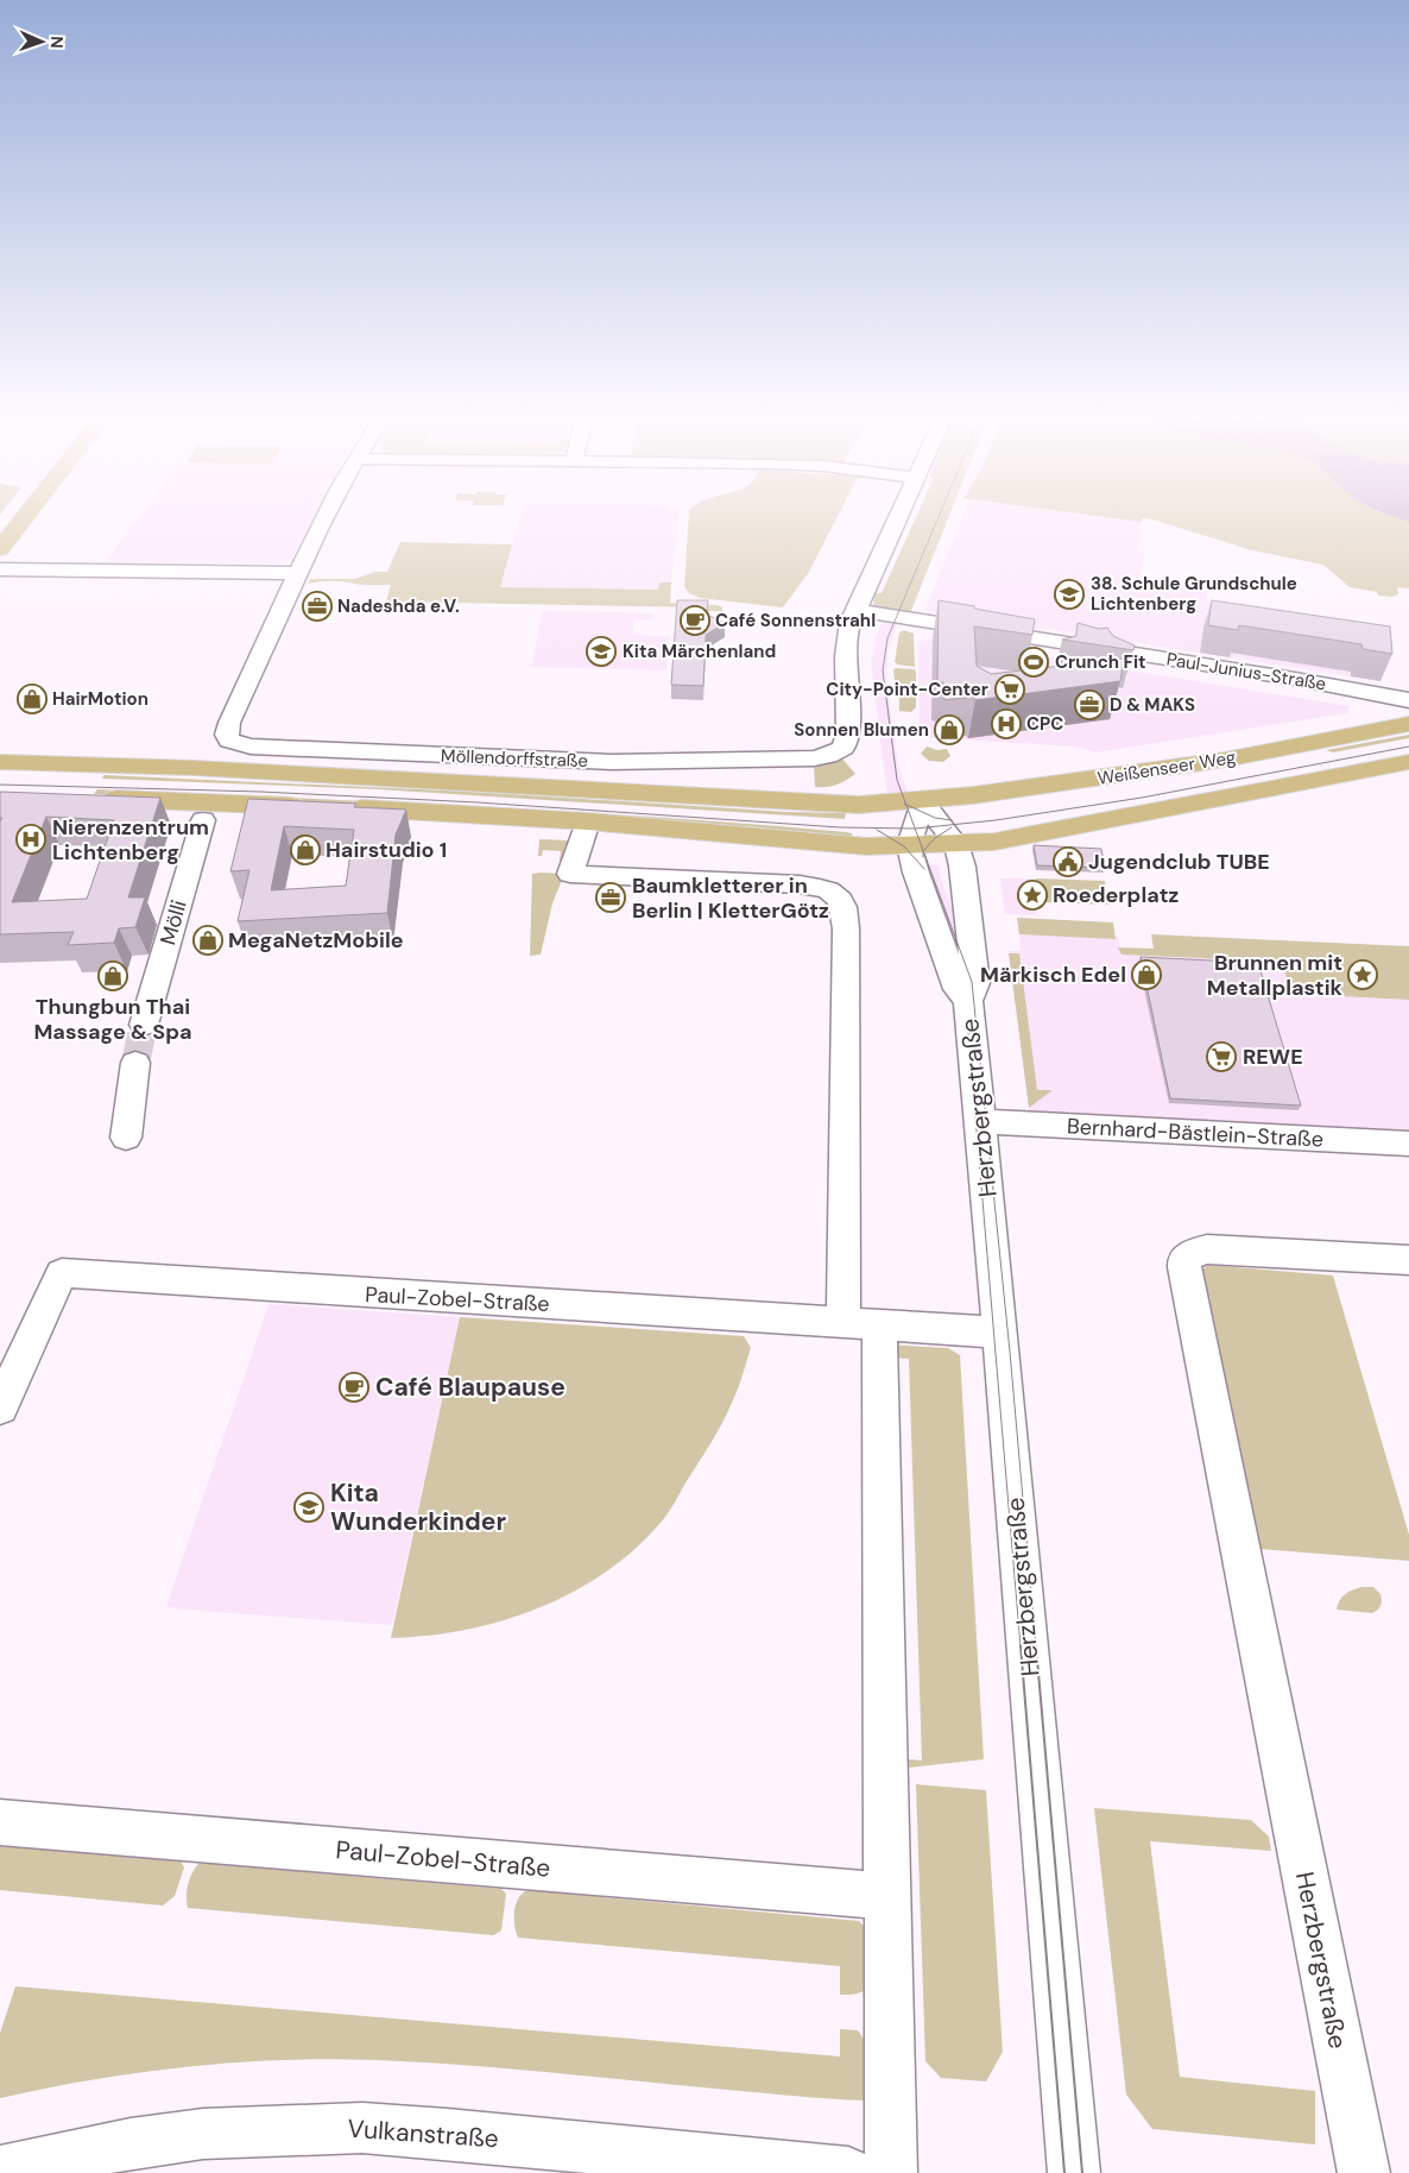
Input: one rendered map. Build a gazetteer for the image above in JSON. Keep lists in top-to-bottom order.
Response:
{
  "streets": {
    "main road": ["Möllendorffstraße", "Weißenseer Weg"],
    "street": [
      "Paul-Junius-Straße",
      "Mölli",
      "Herzbergstraße",
      "Bernhard-Bästlein-Straße",
      "Paul-Zobel-Straße",
      "Vulkanstraße"
    ]
  },
  "crossings": [
    ["Paul-Junius-Straße", "Möllendorffstraße"],
    ["Paul-Junius-Straße", "Weißenseer Weg"],
    ["Möllendorffstraße", "Weißenseer Weg"],
    ["Weißenseer Weg", "Herzbergstraße"],
    ["Herzbergstraße", "Bernhard-Bästlein-Straße"],
    ["Herzbergstraße", "Paul-Zobel-Straße"]
  ],
  "places": {
    "school or university": ["38. Schule Grundschule Lichtenberg", "Kita Märchenland", "Kita Wunderkinder"],
    "office": ["Nadeshda e.V.", "D & MAKS", "Baumkletterer in Berlin | KletterGötz"],
    "cafe": ["Café Sonnenstrahl", "Café Blaupause"],
    "sports": ["Crunch Fit"],
    "supermarket": ["City-Point-Center", "REWE"],
    "shop": [
      "HairMotion",
      "Sonnen Blumen",
      "Hairstudio 1",
      "MegaNetzMobile",
      "Märkisch Edel",
      "Thungbun Thai Massage & Spa"
    ],
    "hospital": ["CPC", "Nierenzentrum Lichtenberg"],
    "public building": ["Jugendclub TUBE"],
    "place": ["Roederplatz", "Brunnen mit Metallplastik"]
  },
  "north": "right"
}
